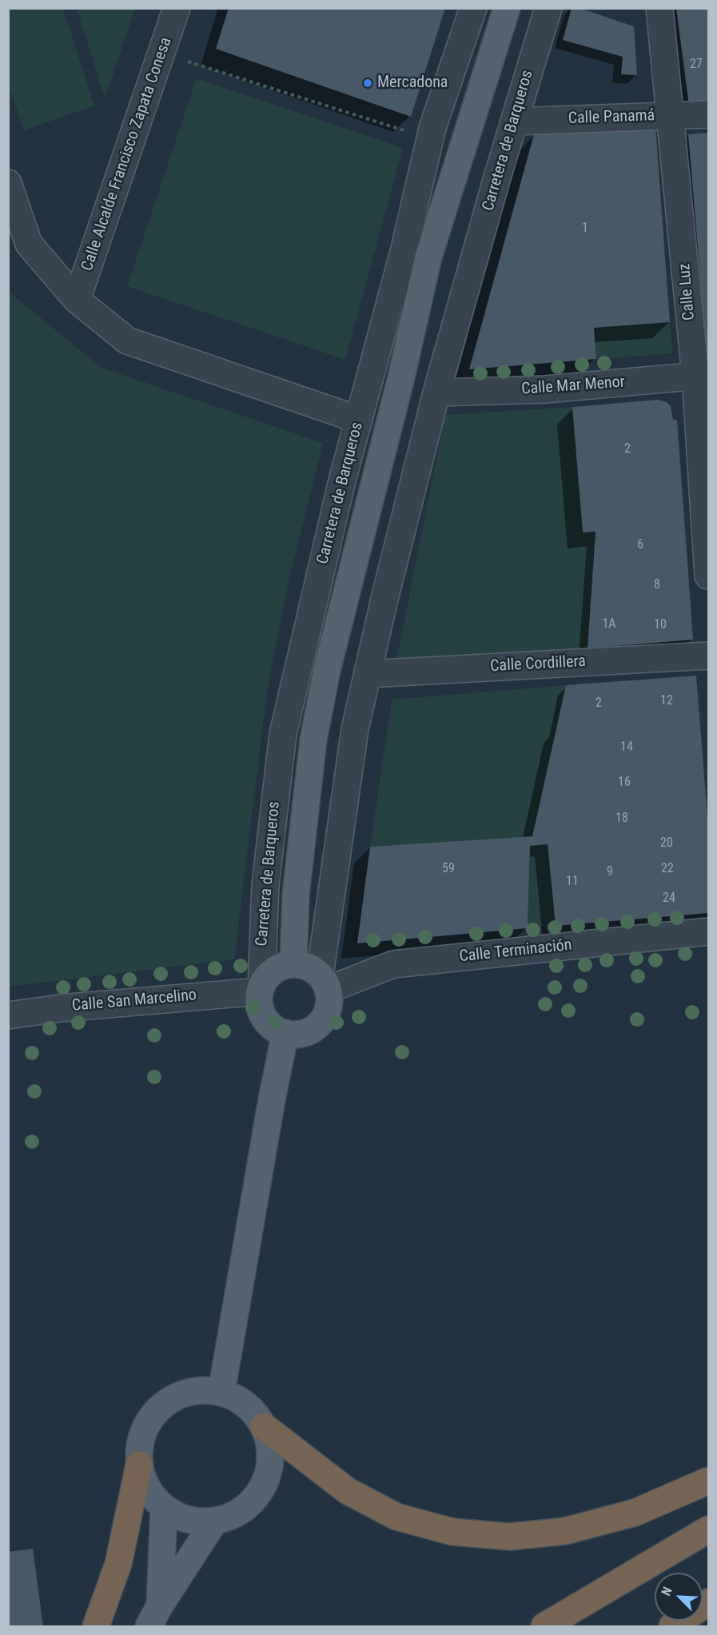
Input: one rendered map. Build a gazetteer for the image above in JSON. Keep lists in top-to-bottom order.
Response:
{
  "streets": {
    "main road": ["Carretera de Barqueros"],
    "street": [
      "Calle Panamá",
      "Calle Alcalde Francisco Zapata Conesa",
      "Calle Luz",
      "Calle Mar Menor",
      "Calle Cordillera",
      "Calle Terminación",
      "Calle San Marcelino"
    ]
  },
  "crossings": [
    ["Calle Panamá", "Carretera de Barqueros"],
    ["Calle Panamá", "Calle Luz"],
    ["Carretera de Barqueros", "Calle Mar Menor"],
    ["Carretera de Barqueros", "Calle Cordillera"],
    ["Carretera de Barqueros", "Calle Terminación"],
    ["Carretera de Barqueros", "Calle San Marcelino"],
    ["Calle Luz", "Calle Mar Menor"],
    ["Calle Terminación", "Calle San Marcelino"]
  ],
  "places": ["Mercadona"],
  "house_numbers": [
    "27",
    "1",
    "2",
    "6",
    "8",
    "1A",
    "10",
    "12",
    "2",
    "14",
    "16",
    "18",
    "20",
    "59",
    "22",
    "9",
    "11",
    "24"
  ],
  "north": "top left"
}
